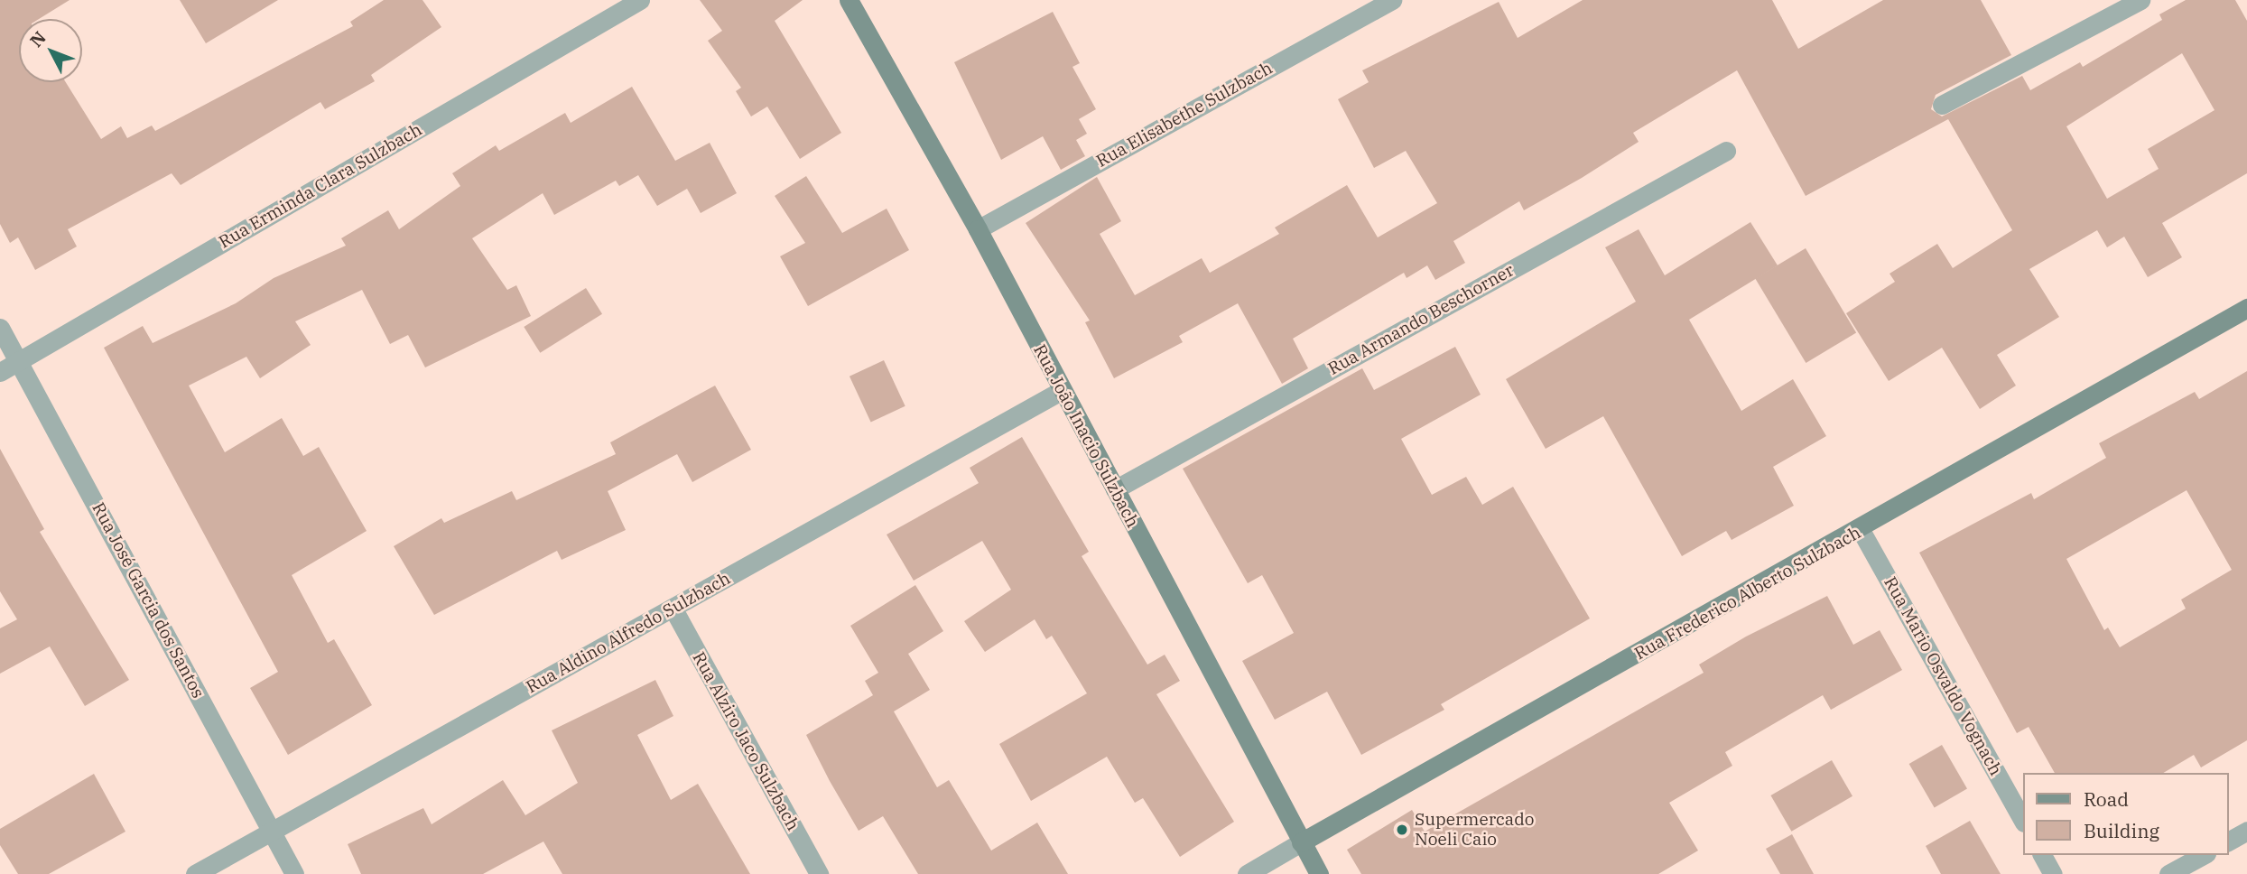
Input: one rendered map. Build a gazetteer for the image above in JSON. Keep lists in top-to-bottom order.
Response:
{
  "streets": {
    "street": [
      "Rua Elisabethe Sulzbach",
      "Rua Erminda Clara Sulzbach",
      "Rua Armando Beschorner",
      "Rua João Inacio Sulzbach",
      "Rua Frederico Alberto Sulzbach",
      "Rua José Garcia dos Santos",
      "Rua Aldino Alfredo Sulzbach",
      "Rua Mario Osvaldo Vognach",
      "Rua Alziro Jaco Sulzbach"
    ]
  },
  "crossings": [
    ["Rua Elisabethe Sulzbach", "Rua João Inacio Sulzbach"],
    ["Rua Erminda Clara Sulzbach", "Rua José Garcia dos Santos"],
    ["Rua Armando Beschorner", "Rua João Inacio Sulzbach"],
    ["Rua João Inacio Sulzbach", "Rua Frederico Alberto Sulzbach"],
    ["Rua João Inacio Sulzbach", "Rua Aldino Alfredo Sulzbach"],
    ["Rua Frederico Alberto Sulzbach", "Rua Mario Osvaldo Vognach"],
    ["Rua José Garcia dos Santos", "Rua Aldino Alfredo Sulzbach"],
    ["Rua Aldino Alfredo Sulzbach", "Rua Alziro Jaco Sulzbach"]
  ],
  "places": ["Supermercado Noeli Caio"],
  "legend": ["Road", "Building"],
  "north": "top left"
}
